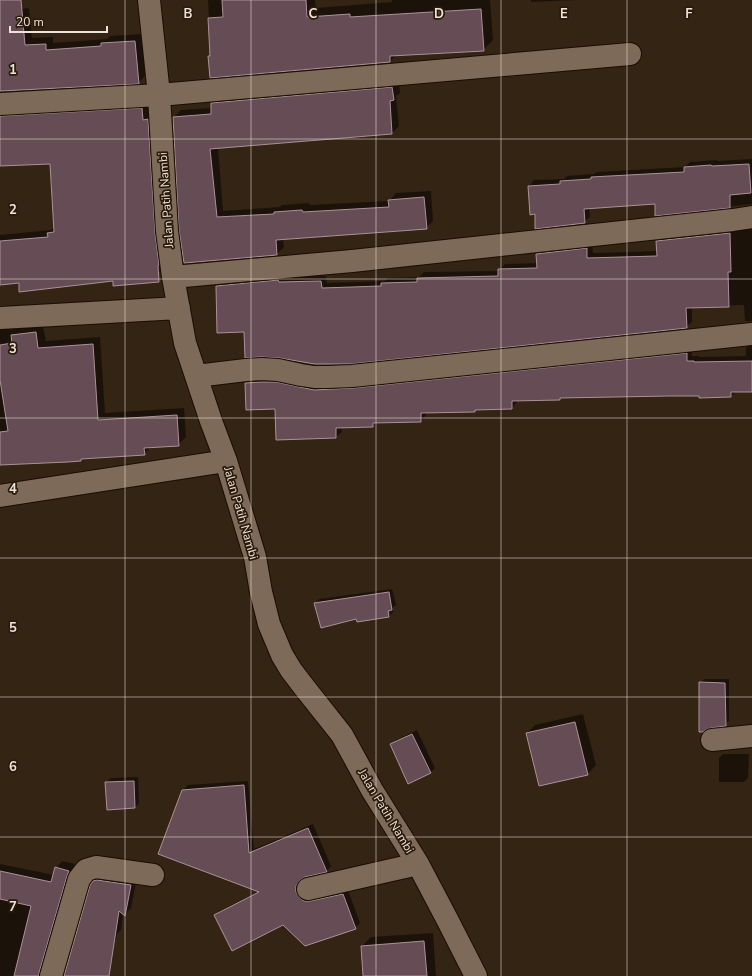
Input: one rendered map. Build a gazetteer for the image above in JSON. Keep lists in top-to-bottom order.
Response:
{
  "streets": {
    "street": ["Jalan Patih Nambi"]
  },
  "scale_bar": "20 m",
  "grid": {
    "columns": [
      "B",
      "C",
      "D",
      "E",
      "F"
    ],
    "rows": [
      "1",
      "2",
      "3",
      "4",
      "5",
      "6",
      "7"
    ]
  }
}
